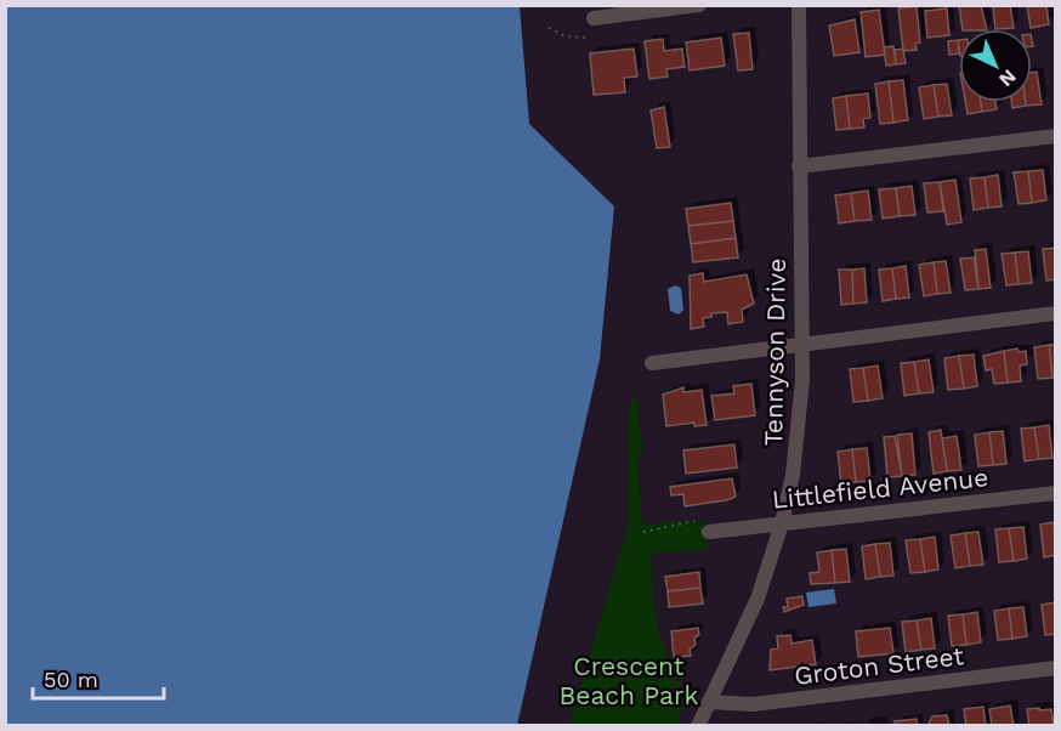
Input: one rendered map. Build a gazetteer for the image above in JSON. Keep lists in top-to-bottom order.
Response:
{
  "streets": {
    "street": ["Tennyson Drive", "Littlefield Avenue", "Groton Street"]
  },
  "crossings": [
    ["Tennyson Drive", "Littlefield Avenue"],
    ["Tennyson Drive", "Groton Street"]
  ],
  "parks": ["Crescent Beach Park"],
  "scale_bar": "50 m",
  "north": "bottom right"
}
